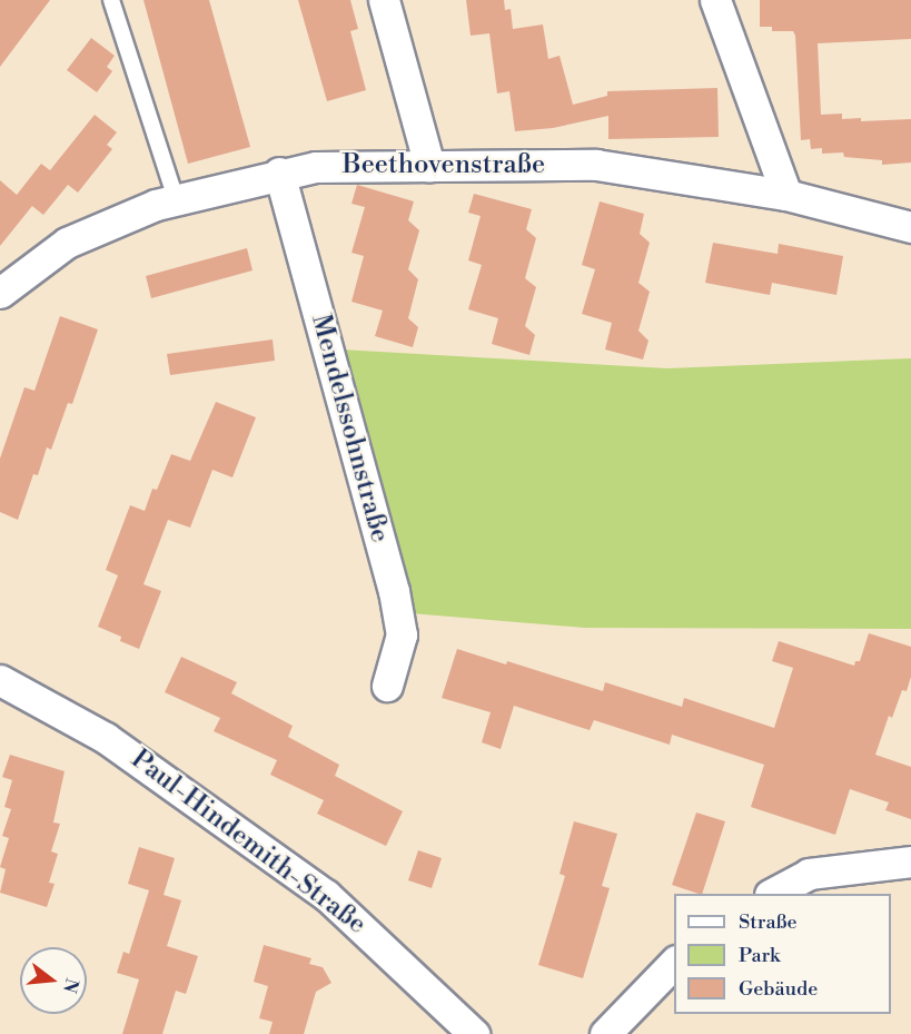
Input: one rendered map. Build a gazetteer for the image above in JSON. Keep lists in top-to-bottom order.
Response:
{
  "streets": {
    "street": ["Beethovenstraße", "Mendelssohnstraße", "Paul-Hindemith-Straße"]
  },
  "crossings": [
    ["Beethovenstraße", "Mendelssohnstraße"]
  ],
  "legend": ["Straße", "Park", "Gebäude"],
  "north": "right"
}
